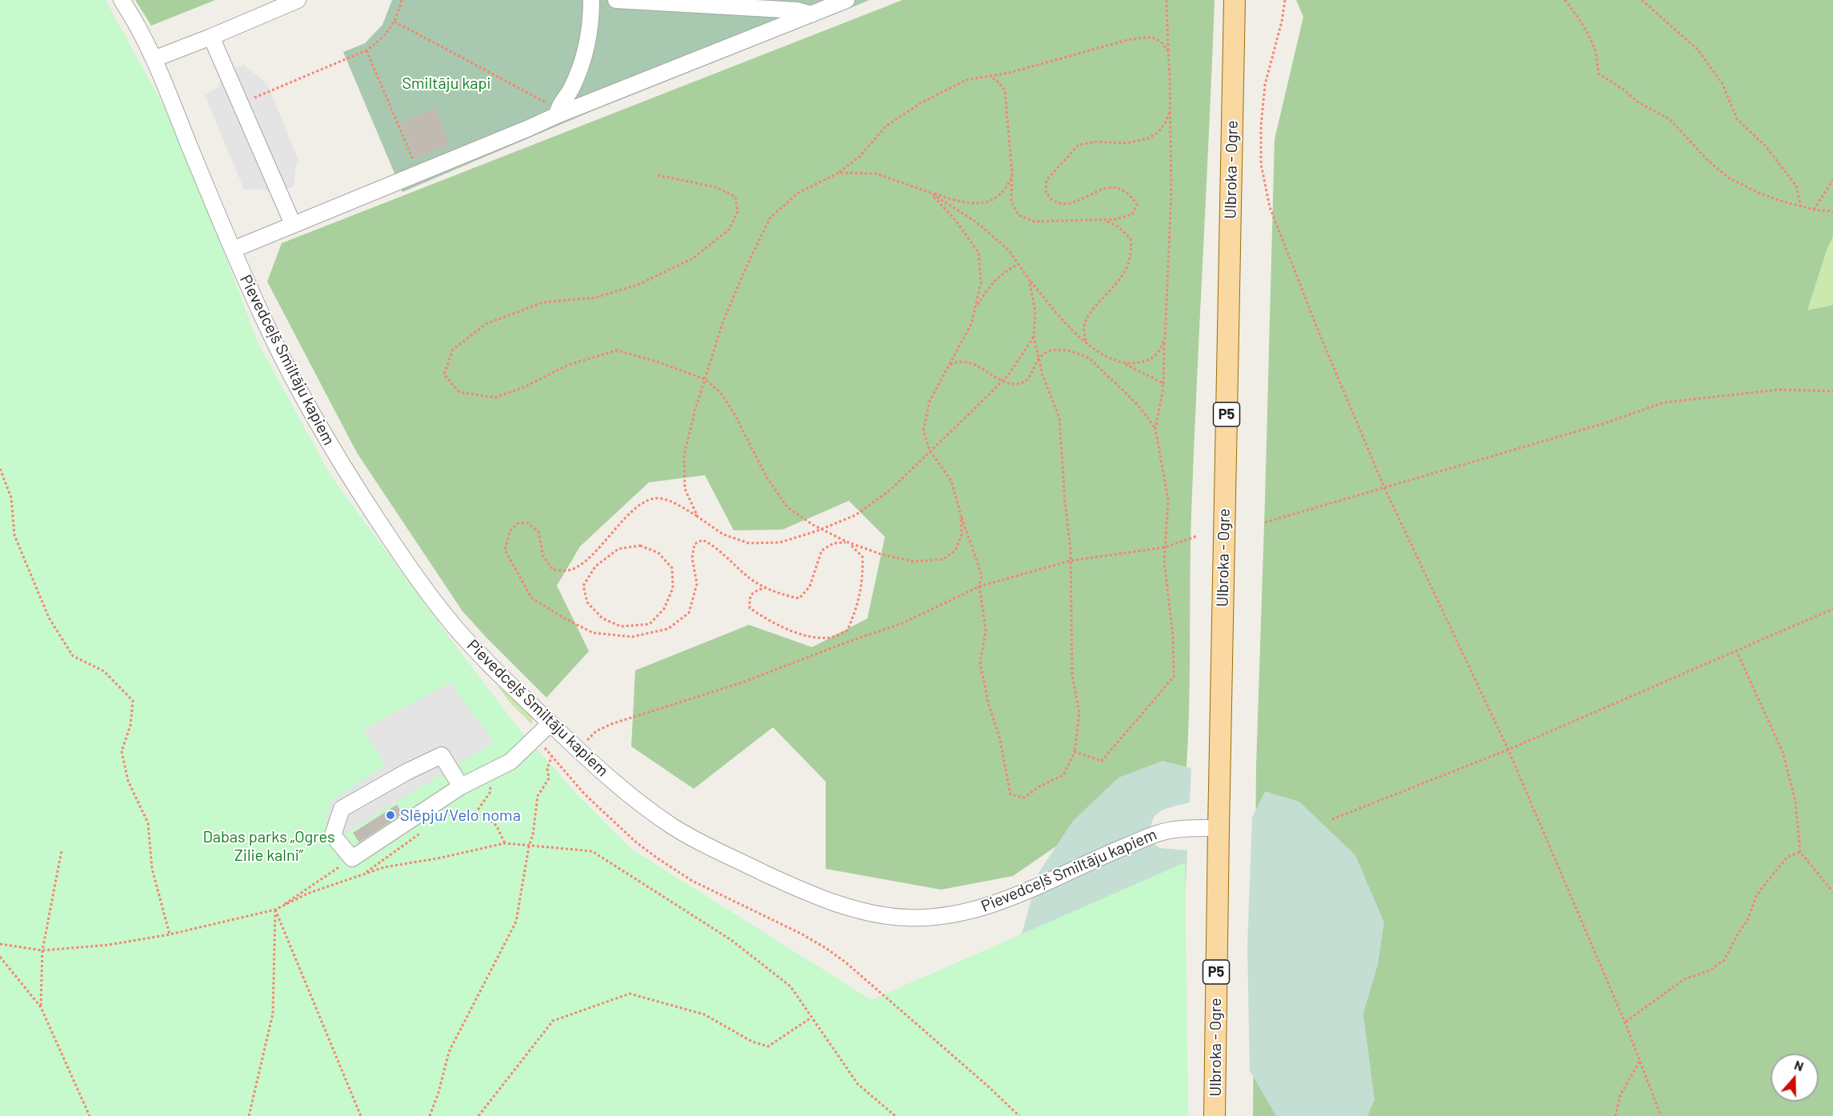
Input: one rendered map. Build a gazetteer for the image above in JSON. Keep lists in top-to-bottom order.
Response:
{
  "streets": {
    "main road": ["Ulbroka - Ogre", "P5"],
    "street": ["Pievedceļš Smiltāju kapiem"]
  },
  "crossings": [
    ["Ulbroka - Ogre", "Pievedceļš Smiltāju kapiem"]
  ],
  "parks": ["Smiltāju kapi", "Dabas parks „Ogres Zilie kalni”"],
  "places": ["Slēpju/Velo noma"],
  "north": "top"
}
